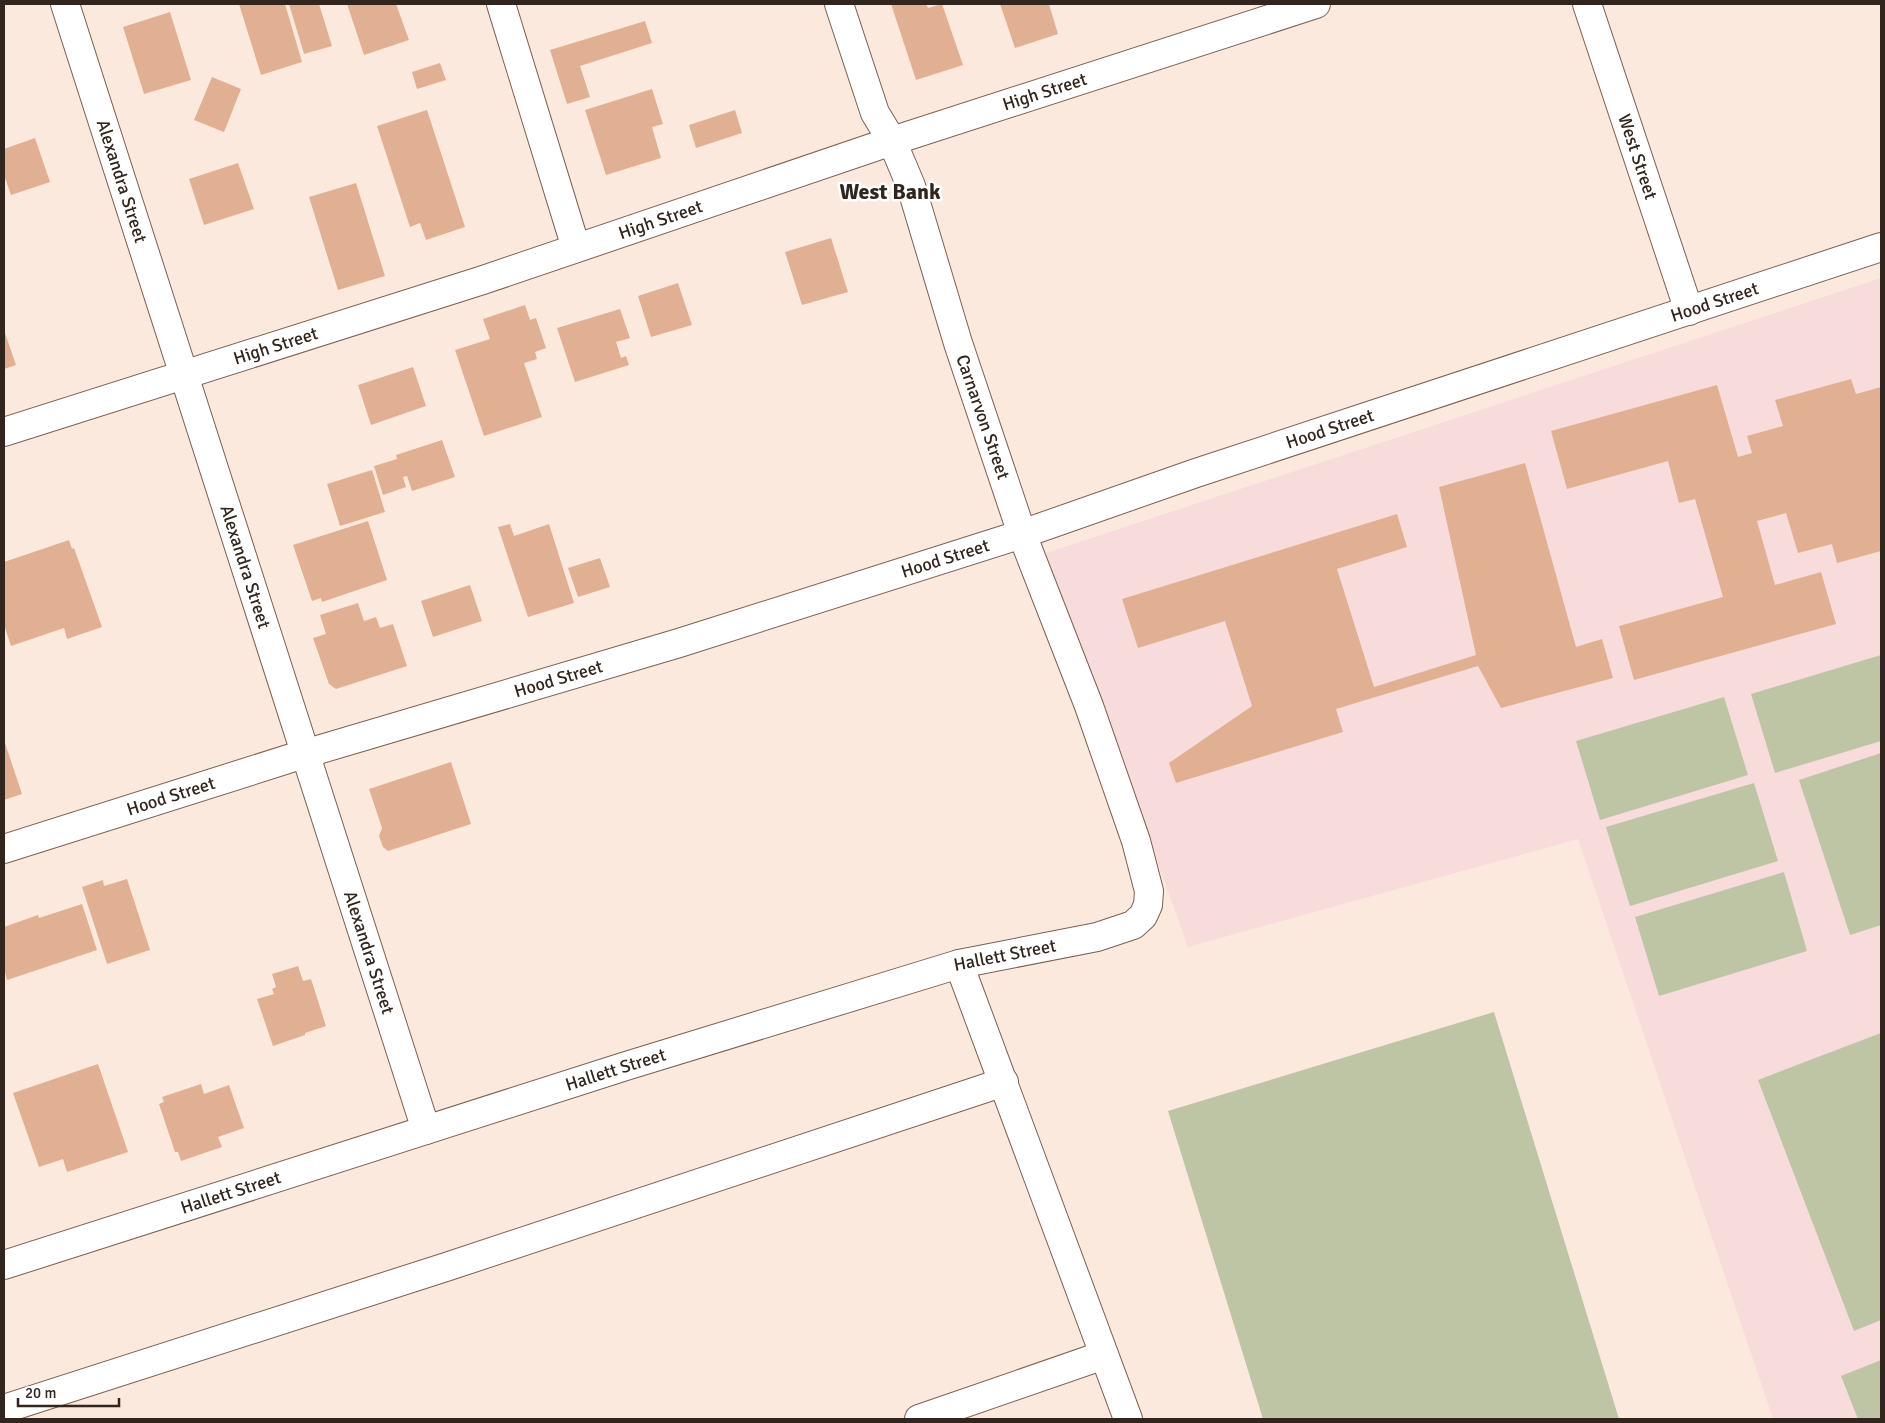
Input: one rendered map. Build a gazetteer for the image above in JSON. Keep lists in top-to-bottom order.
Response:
{
  "streets": {
    "street": [
      "High Street",
      "West Street",
      "Alexandra Street",
      "Hood Street",
      "Carnarvon Street",
      "Hallett Street"
    ]
  },
  "crossings": [
    ["High Street", "Alexandra Street"],
    ["High Street", "Carnarvon Street"],
    ["West Street", "Hood Street"],
    ["Alexandra Street", "Hood Street"],
    ["Alexandra Street", "Hallett Street"],
    ["Hood Street", "Carnarvon Street"],
    ["Carnarvon Street", "Hallett Street"]
  ],
  "districts": ["West Bank"],
  "scale_bar": "20 m"
}
